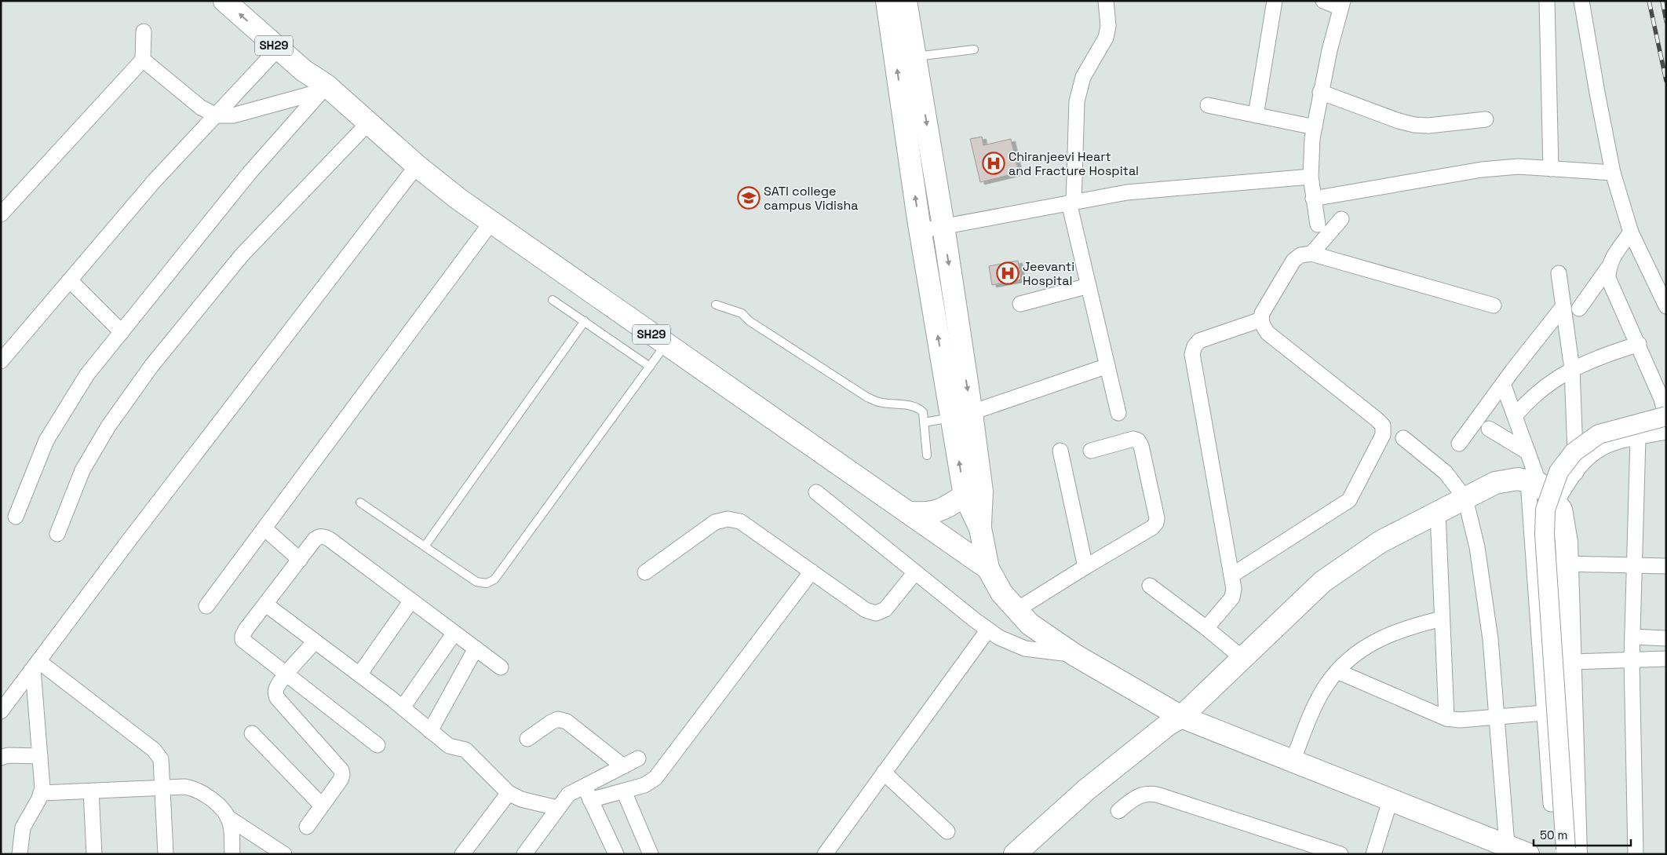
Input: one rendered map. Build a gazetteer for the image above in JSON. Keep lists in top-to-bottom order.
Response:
{
  "streets": {
    "main road": ["SH29"]
  },
  "places": {
    "hospital": ["Chiranjeevi Heart and Fracture Hospital", "Jeevanti Hospital"],
    "school or university": ["SATI college campus Vidisha"]
  },
  "scale_bar": "50 m"
}
